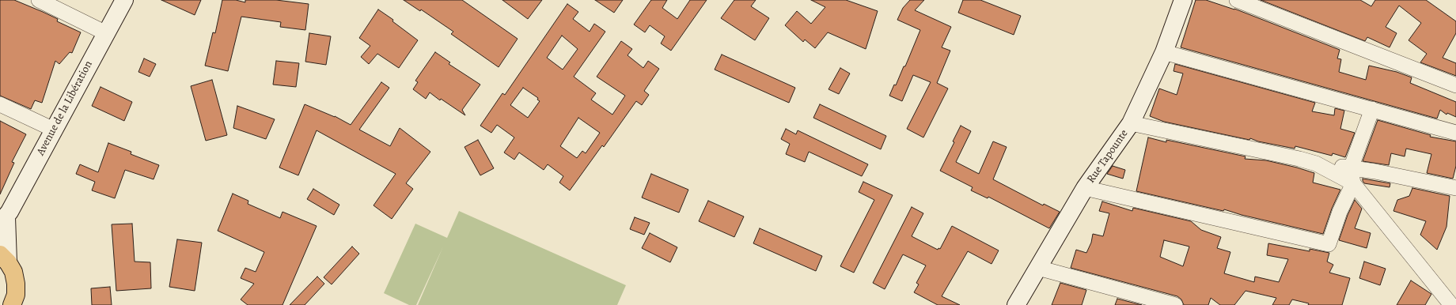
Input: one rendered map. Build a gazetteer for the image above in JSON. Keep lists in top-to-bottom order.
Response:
{
  "streets": {
    "street": ["Avenue de la Libération", "Rue Tapounte"]
  }
}
